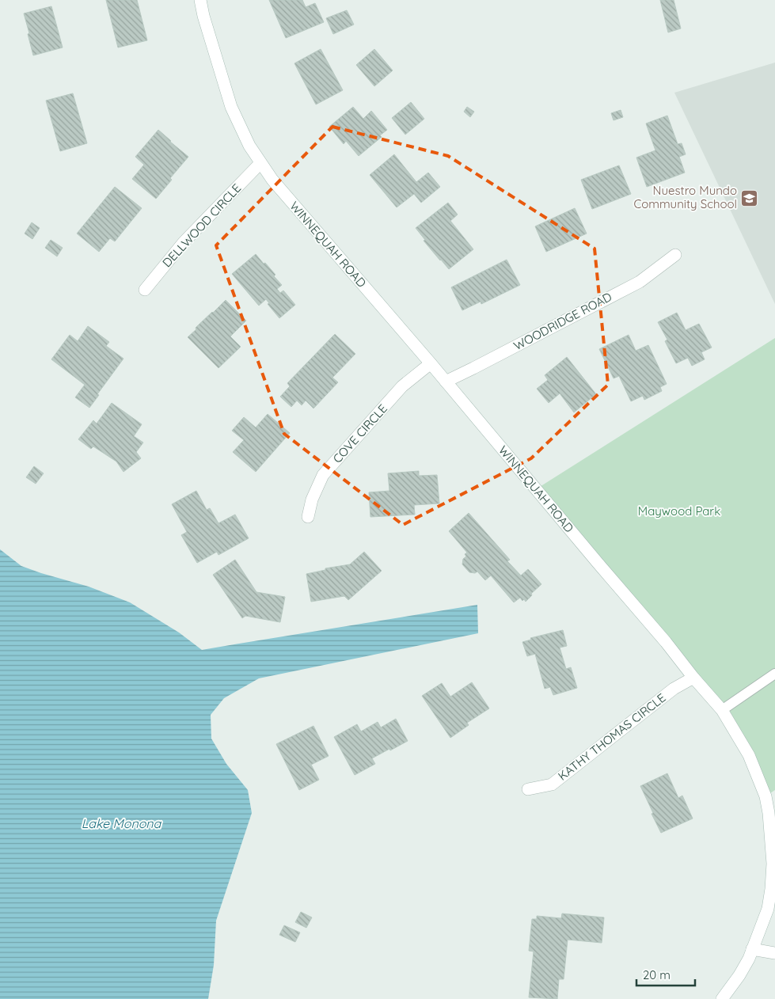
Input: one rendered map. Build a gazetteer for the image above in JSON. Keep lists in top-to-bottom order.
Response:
{
  "streets": {
    "street": [
      "DELLWOOD CIRCLE",
      "WINNEQUAH ROAD",
      "WOODRIDGE ROAD",
      "COVE CIRCLE",
      "KATHY THOMAS CIRCLE"
    ]
  },
  "crossings": [
    ["DELLWOOD CIRCLE", "WINNEQUAH ROAD"],
    ["WINNEQUAH ROAD", "WOODRIDGE ROAD"],
    ["WINNEQUAH ROAD", "COVE CIRCLE"],
    ["WINNEQUAH ROAD", "KATHY THOMAS CIRCLE"]
  ],
  "water": ["Lake Monona"],
  "parks": ["Maywood Park"],
  "places": {
    "school or university": ["Nuestro Mundo Community School"]
  },
  "scale_bar": "20 m"
}
